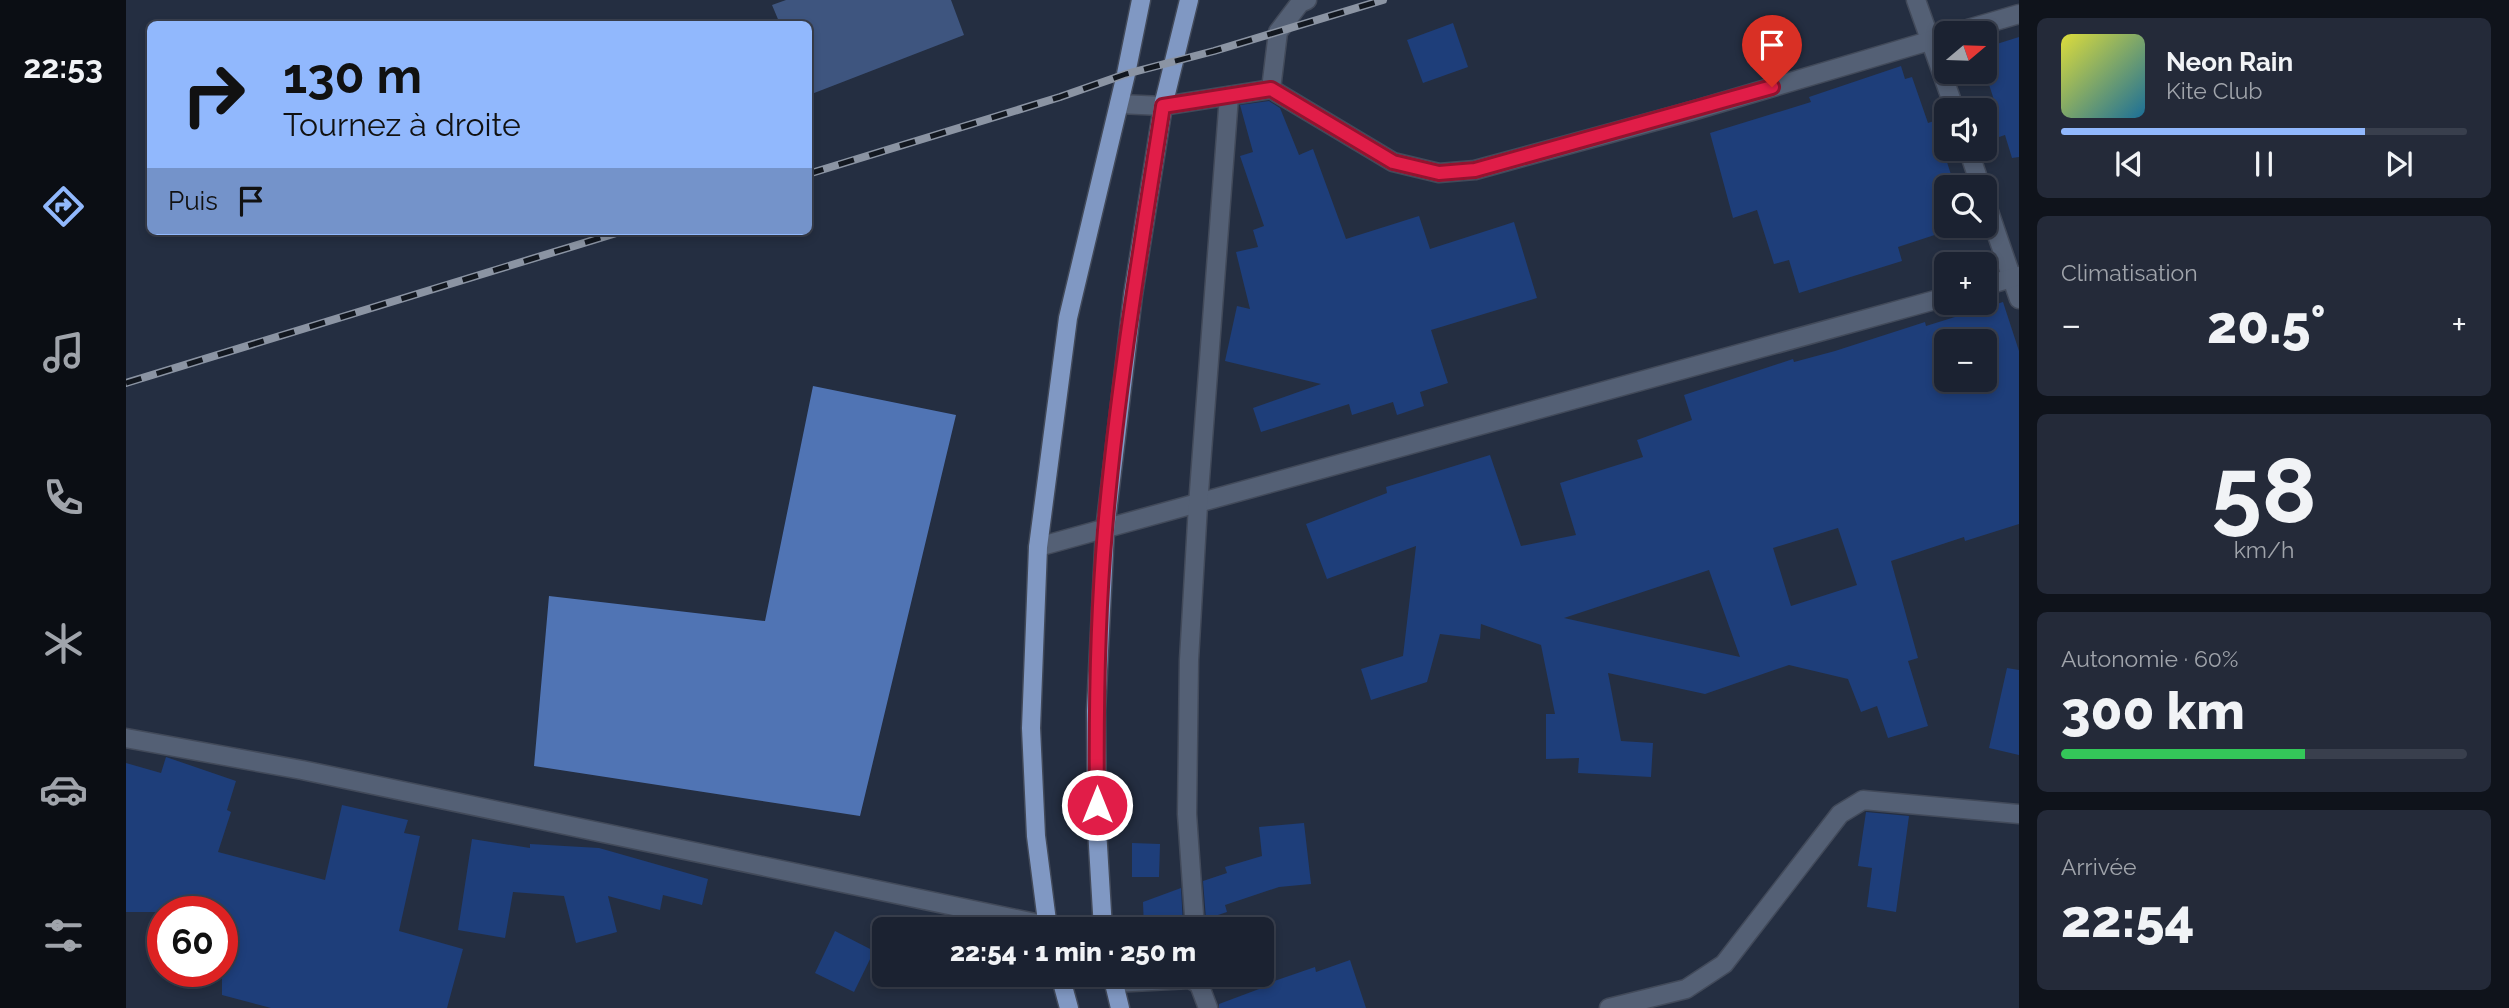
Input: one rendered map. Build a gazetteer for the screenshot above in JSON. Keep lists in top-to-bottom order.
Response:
{
  "north": "right",
  "page": {
    "tabs": "22:53",
    "map_buttons": ["+", "−"],
    "turn": ["130 m", "Tournez à droite"],
    "song": ["Neon Rain", "Kite Club"],
    "then": "Puis",
    "tile": [
      "Climatisation",
      ["58", "km/h"],
      ["Autonomie · 60%", "300 km"],
      ["Arrivée", "22:54"]
    ],
    "heat": ["−", "20.5°", "+"],
    "limit": "60",
    "trip": "22:54 · 1 min · 250 m"
  }
}
